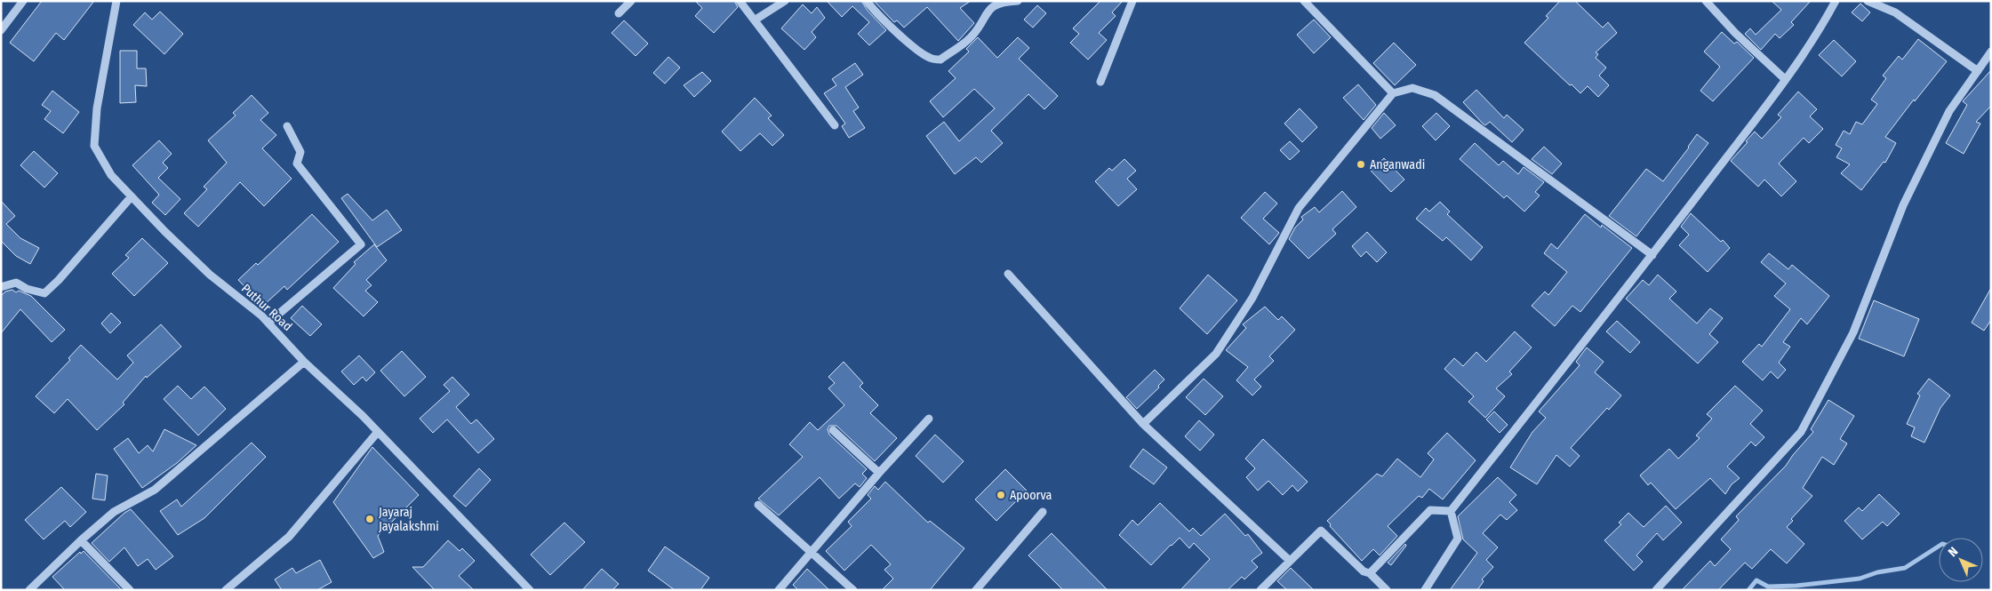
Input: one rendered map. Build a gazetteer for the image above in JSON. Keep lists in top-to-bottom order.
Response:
{
  "streets": {
    "street": ["Puthur Road"]
  },
  "places": ["Anganwadi", "Apoorva", "Jayaraj Jayalakshmi"],
  "north": "top left"
}
